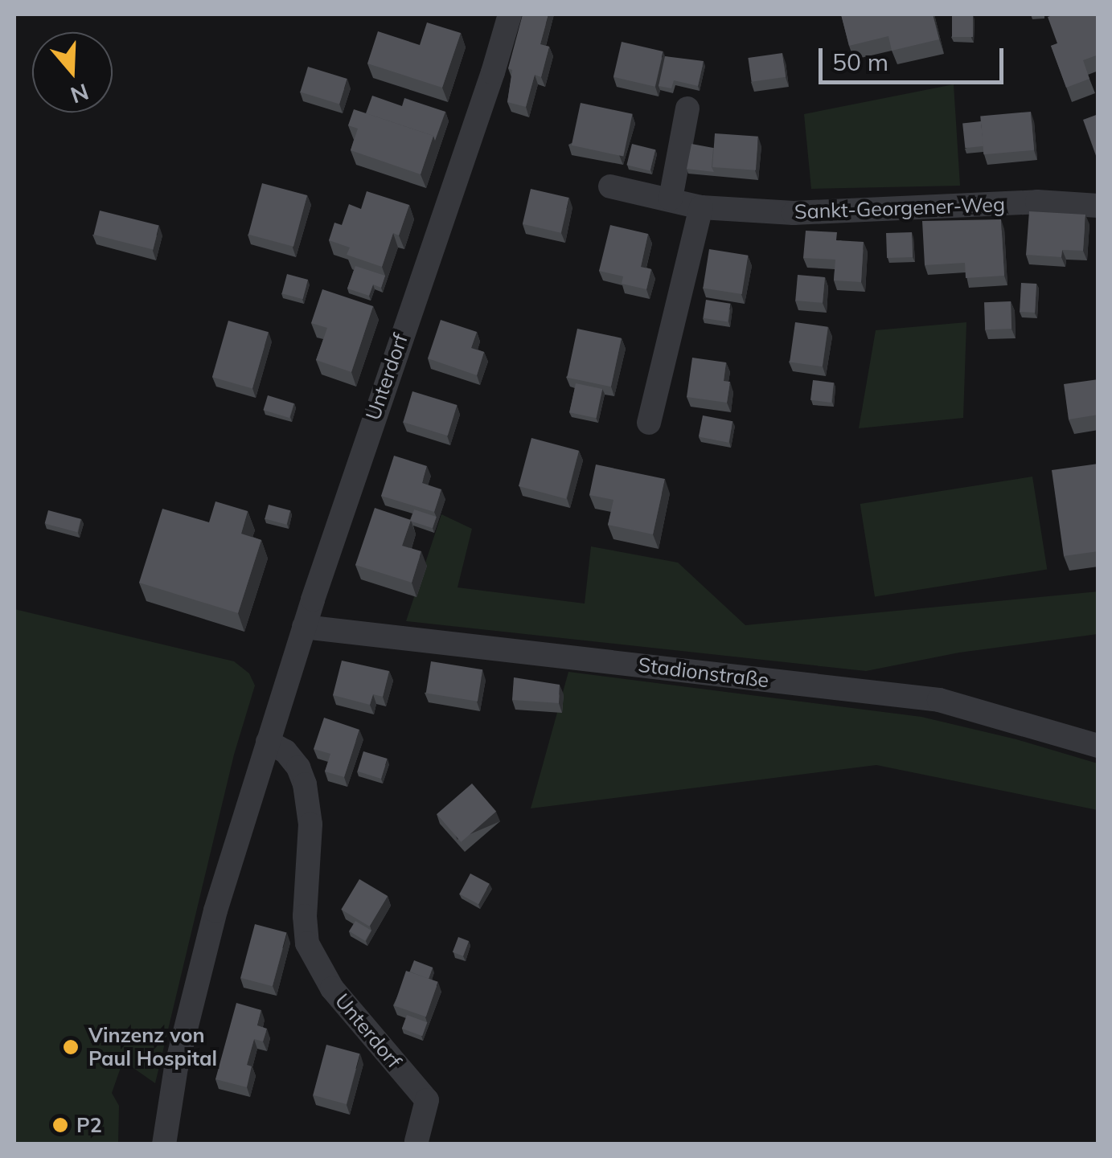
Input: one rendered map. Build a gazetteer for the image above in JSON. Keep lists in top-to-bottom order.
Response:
{
  "streets": {
    "street": ["Sankt-Georgener-Weg", "Unterdorf", "Stadionstraße"]
  },
  "crossings": [
    ["Unterdorf", "Stadionstraße"]
  ],
  "places": ["Vinzenz von Paul Hospital", "P2"],
  "scale_bar": "50 m",
  "north": "bottom"
}
